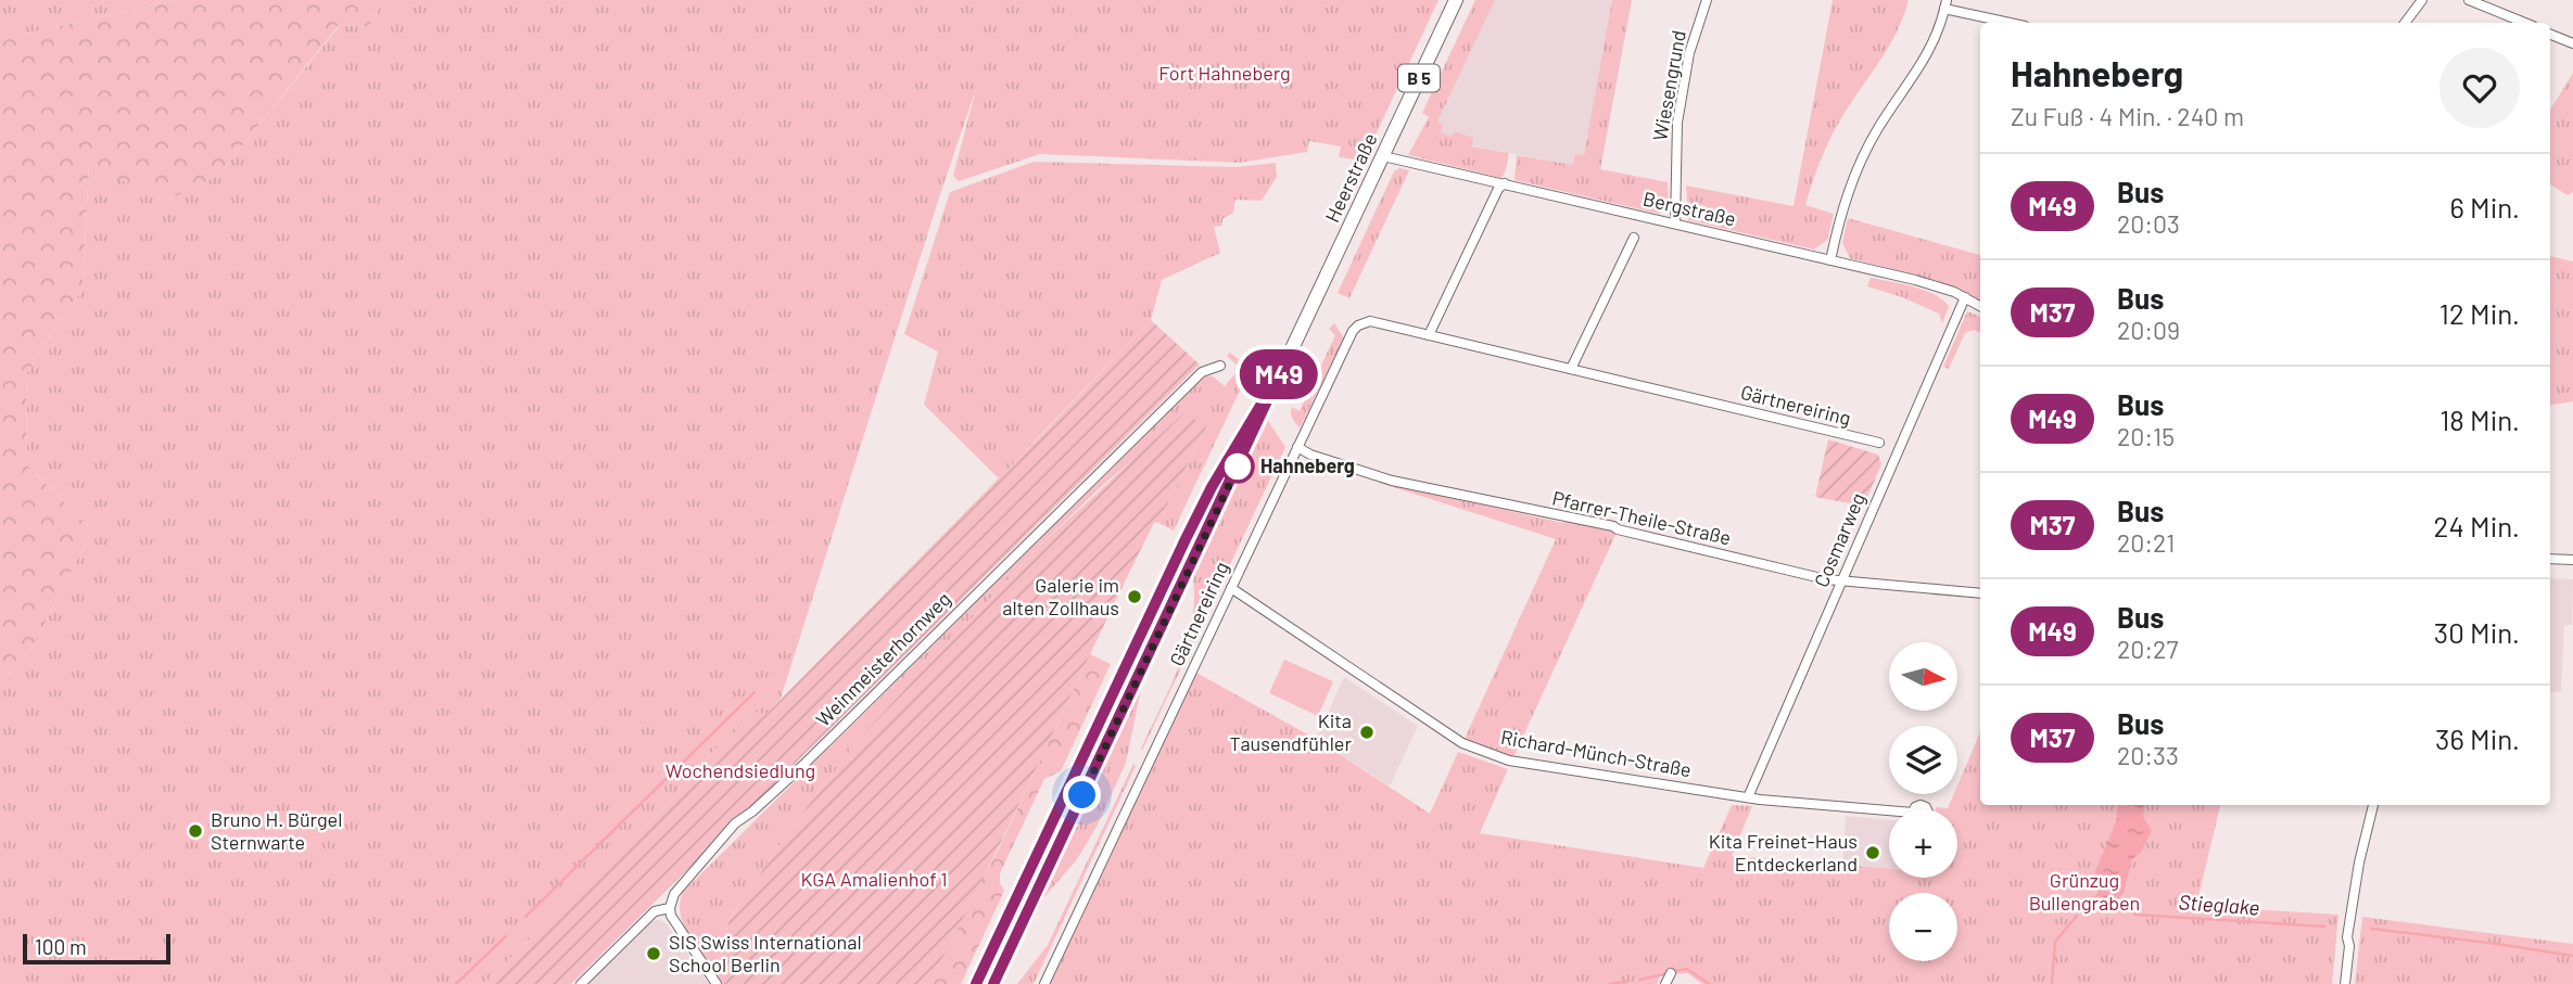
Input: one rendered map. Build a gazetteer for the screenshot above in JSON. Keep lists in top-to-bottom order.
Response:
{
  "streets": {
    "main road": ["B 5", "Heerstraße"],
    "street": [
      "Wiesengrund",
      "Bergstraße",
      "Gärtnereiring",
      "Pfarrer-Theile-Straße",
      "Cosmarweg",
      "Weinmeisterhornweg",
      "Richard-Münch-Straße"
    ]
  },
  "crossings": [
    ["Wiesengrund", "Bergstraße"],
    ["Heerstraße", "Bergstraße"],
    ["Bergstraße", "Cosmarweg"],
    ["Gärtnereiring", "Pfarrer-Theile-Straße"],
    ["Gärtnereiring", "Richard-Münch-Straße"],
    ["Pfarrer-Theile-Straße", "Cosmarweg"],
    ["Cosmarweg", "Richard-Münch-Straße"]
  ],
  "water": ["Stieglake"],
  "parks": [
    "Fort Hahneberg",
    "Wochendsiedlung",
    "KGA Amalienhof 1",
    "Grünzug Bullengraben"
  ],
  "places": [
    "Hahneberg",
    "Galerie im alten Zollhaus",
    "Kita Tausendfühler",
    "Bruno H. Bürgel Sternwarte",
    "Kita Freinet-Haus Entdeckerland",
    "SIS Swiss International School Berlin"
  ],
  "lines": ["bus line M49"],
  "scale_bar": "100 m",
  "north": "right",
  "page": {
    "on_map": "M49",
    "heading": ["Hahneberg", "Zu Fuß · 4 Min. · 240 m"],
    "list": [
      {
        "mark": "M49",
        "name": "Bus",
        "note": "20:03",
        "value": "6 Min."
      },
      {
        "mark": "M37",
        "name": "Bus",
        "note": "20:09",
        "value": "12 Min."
      },
      {
        "mark": "M49",
        "name": "Bus",
        "note": "20:15",
        "value": "18 Min."
      },
      {
        "mark": "M37",
        "name": "Bus",
        "note": "20:21",
        "value": "24 Min."
      },
      {
        "mark": "M49",
        "name": "Bus",
        "note": "20:27",
        "value": "30 Min."
      },
      {
        "mark": "M37",
        "name": "Bus",
        "note": "20:33",
        "value": "36 Min."
      }
    ],
    "map_buttons": ["+", "−"],
    "scale": "100 m"
  }
}
